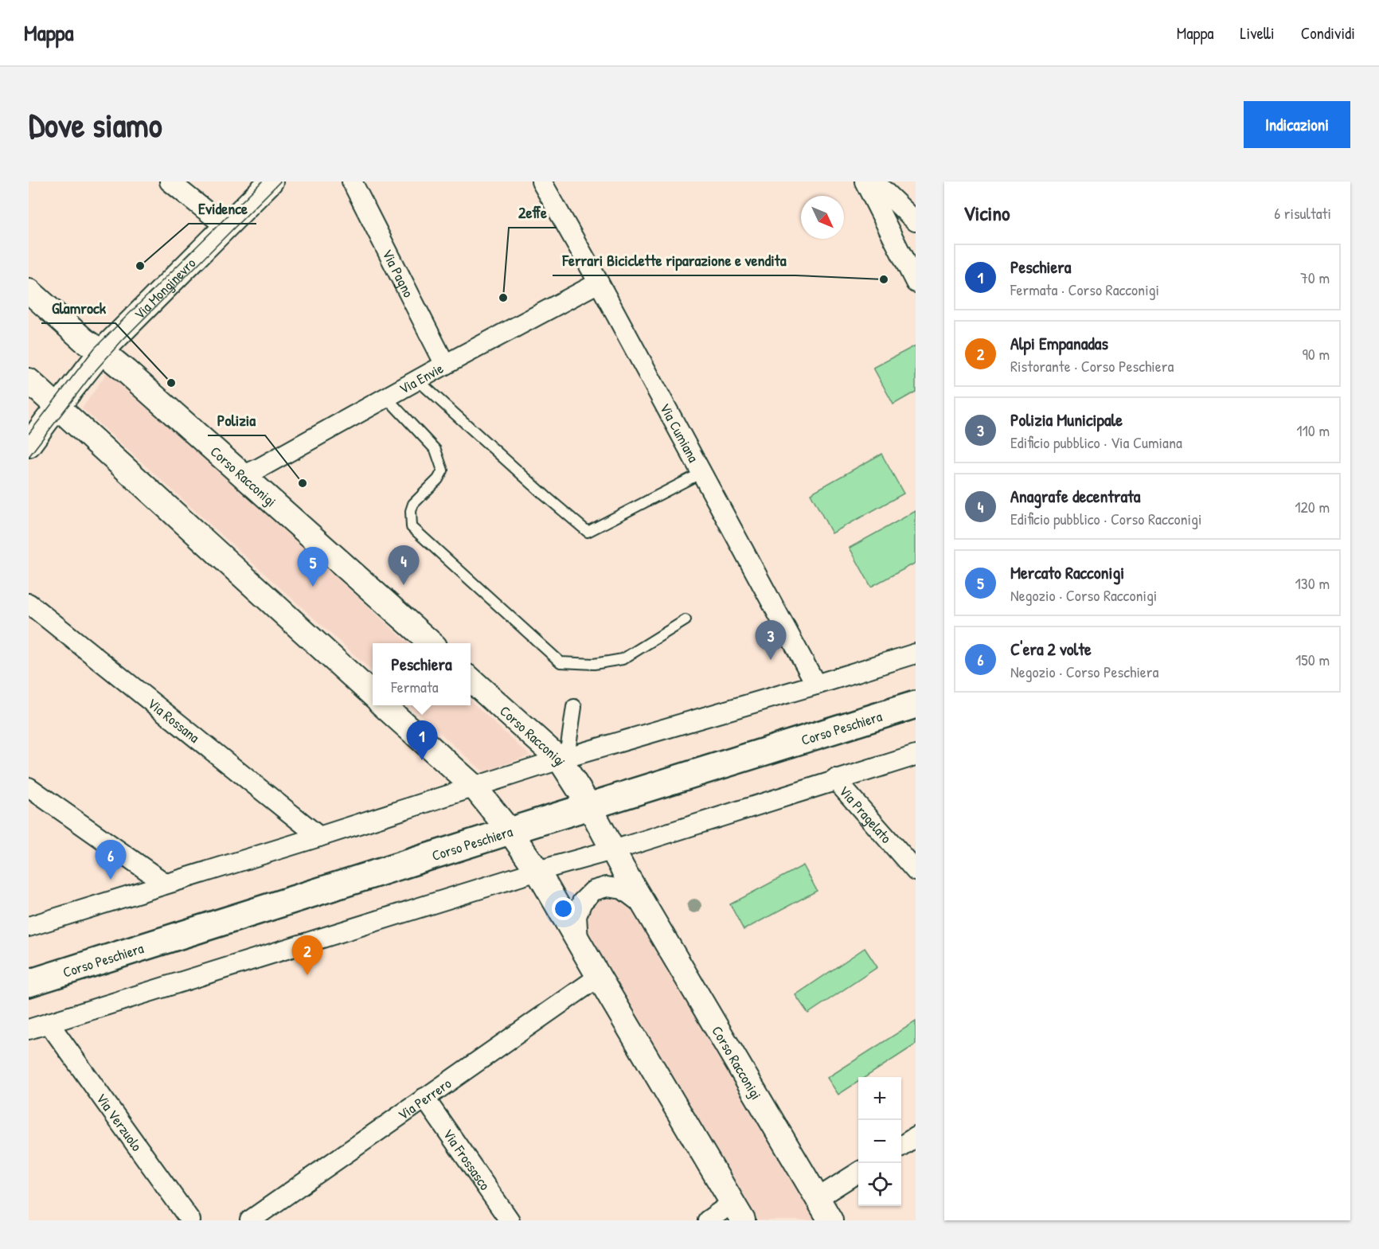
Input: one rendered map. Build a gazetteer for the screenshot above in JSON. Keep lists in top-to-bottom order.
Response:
{
  "streets": {
    "main road": ["Corso Peschiera"],
    "street": [
      "Via Pagno",
      "Via Monginevro",
      "Via Envie",
      "Via Cumiana",
      "Corso Racconigi",
      "Via Rossana",
      "Via Pragelato",
      "Via Perrero",
      "Via Verzuolo",
      "Via Frossasco"
    ]
  },
  "crossings": [
    ["Via Pagno", "Via Envie"],
    ["Via Monginevro", "Corso Racconigi"],
    ["Via Envie", "Via Cumiana"],
    ["Via Envie", "Corso Racconigi"],
    ["Corso Racconigi", "Corso Peschiera"],
    ["Corso Racconigi", "Via Perrero"],
    ["Via Perrero", "Via Frossasco"]
  ],
  "places": [
    "Evidence",
    "Ferrari Biciclette riparazione e vendita",
    "2effe",
    "Glamrock",
    "Polizia"
  ],
  "north": "bottom right",
  "page": {
    "header": "Mappa",
    "nav": ["Mappa", "Livelli", "Condividi"],
    "buttons": "Indicazioni",
    "title": "Dove siamo",
    "heading": ["Vicino", "6 risultati"],
    "list": [
      {
        "mark": "1",
        "name": "Peschiera",
        "note": "Fermata · Corso Racconigi",
        "value": "70 m"
      },
      {
        "mark": "2",
        "name": "Alpi Empanadas",
        "note": "Ristorante · Corso Peschiera",
        "value": "90 m"
      },
      {
        "mark": "3",
        "name": "Polizia Municipale",
        "note": "Edificio pubblico · Via Cumiana",
        "value": "110 m"
      },
      {
        "mark": "4",
        "name": "Anagrafe decentrata",
        "note": "Edificio pubblico · Corso Racconigi",
        "value": "120 m"
      },
      {
        "mark": "5",
        "name": "Mercato Racconigi",
        "note": "Negozio · Corso Racconigi",
        "value": "130 m"
      },
      {
        "mark": "6",
        "name": "C'era 2 volte",
        "note": "Negozio · Corso Peschiera",
        "value": "150 m"
      }
    ],
    "pins": [
      "4",
      "5",
      "3",
      "1",
      "6",
      "2"
    ],
    "popup": ["Peschiera", "Fermata"],
    "map_buttons": ["+", "−"]
  }
}
